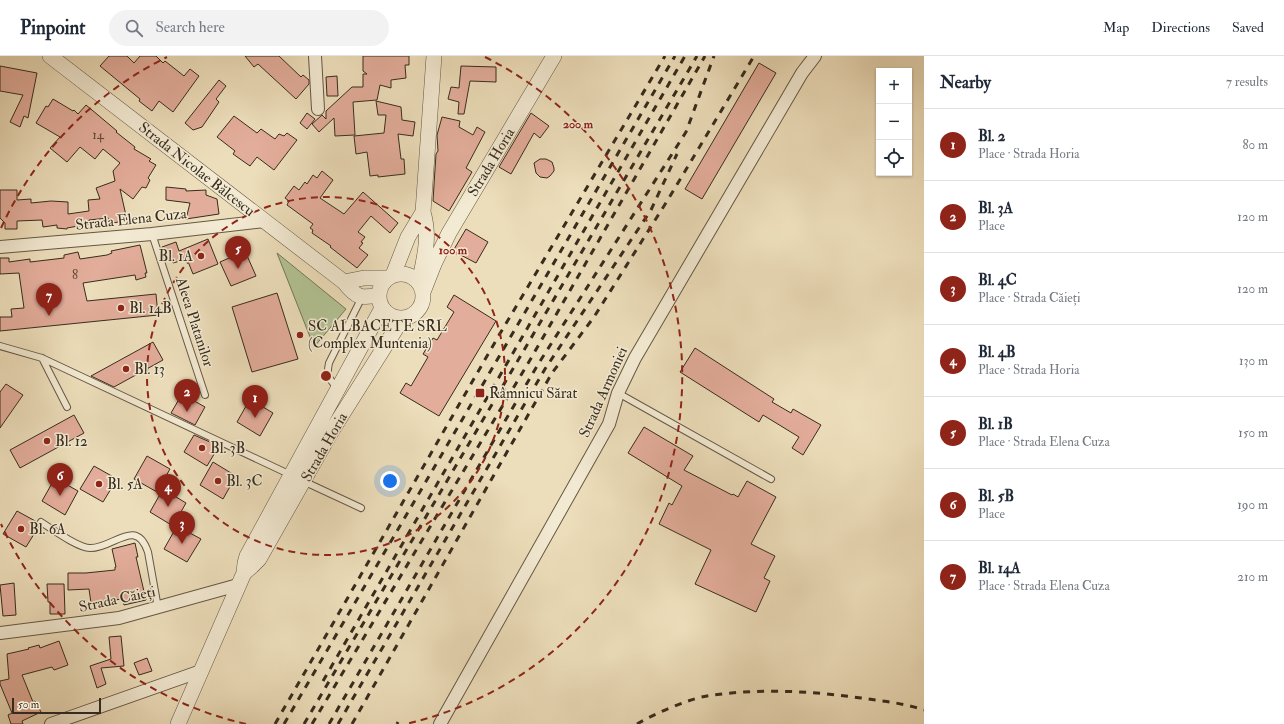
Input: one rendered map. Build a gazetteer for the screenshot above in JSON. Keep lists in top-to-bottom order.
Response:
{
  "streets": {
    "street": [
      "Strada Horia",
      "Strada Nicolae Bălcescu",
      "Strada Elena Cuza",
      "Strada Armoniei",
      "Strada Căieți"
    ],
    "lane": ["Aleea Platanilor"]
  },
  "crossings": [
    ["Strada Horia", "Strada Căieți"],
    ["Strada Nicolae Bălcescu", "Strada Elena Cuza"],
    ["Strada Elena Cuza", "Aleea Platanilor"]
  ],
  "places": {
    "other": [
      "Bl. 1A",
      "Bl. 14B",
      "SC ALBACETE SRL (Complex Muntenia)",
      "Bl. 13",
      "Bl. 12",
      "Bl. 3B",
      "Bl. 3C",
      "Bl. 5A",
      "Bl. 6A"
    ],
    "transit": ["Râmnicu Sărat"]
  },
  "house_numbers": ["14", "8"],
  "scale_bar": "50 m",
  "page": {
    "header": "Pinpoint",
    "search": "Search here",
    "nav": ["Map", "Directions", "Saved"],
    "heading": ["Nearby", "7 results"],
    "map_buttons": ["+", "−"],
    "list": [
      {
        "mark": "1",
        "name": "Bl. 2",
        "note": "Place · Strada Horia",
        "value": "80 m"
      },
      {
        "mark": "2",
        "name": "Bl. 3A",
        "note": "Place",
        "value": "120 m"
      },
      {
        "mark": "3",
        "name": "Bl. 4C",
        "note": "Place · Strada Căieți",
        "value": "120 m"
      },
      {
        "mark": "4",
        "name": "Bl. 4B",
        "note": "Place · Strada Horia",
        "value": "130 m"
      },
      {
        "mark": "5",
        "name": "Bl. 1B",
        "note": "Place · Strada Elena Cuza",
        "value": "150 m"
      },
      {
        "mark": "6",
        "name": "Bl. 5B",
        "note": "Place",
        "value": "190 m"
      },
      {
        "mark": "7",
        "name": "Bl. 14A",
        "note": "Place · Strada Elena Cuza",
        "value": "210 m"
      }
    ],
    "pins": [
      "5",
      "7",
      "2",
      "1",
      "6",
      "4",
      "3"
    ],
    "scale": "50 m"
  },
  "rings": ["200 m", "100 m"]
}
